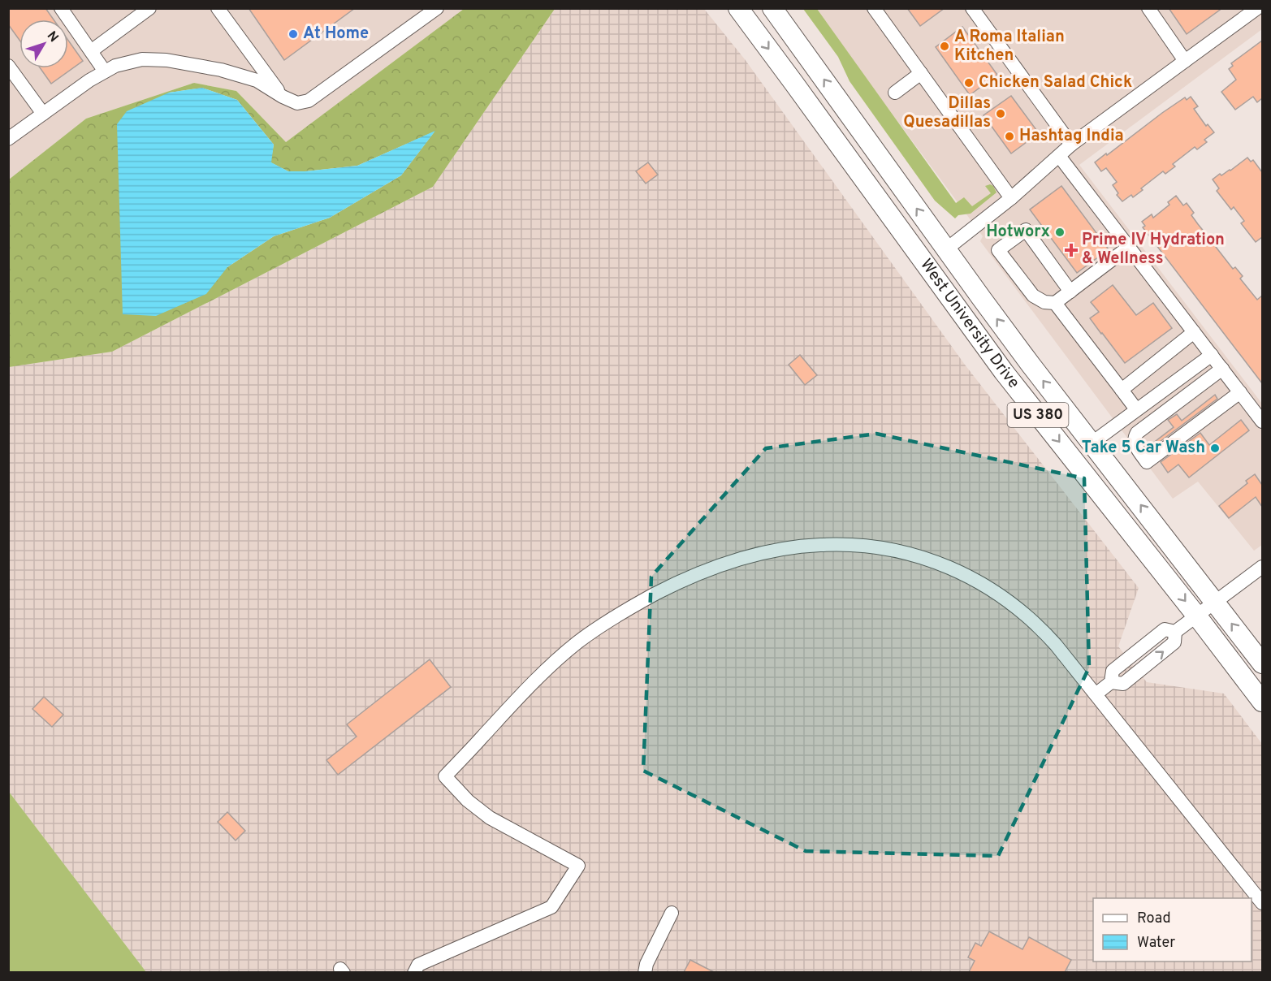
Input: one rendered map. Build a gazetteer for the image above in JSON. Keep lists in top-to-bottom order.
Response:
{
  "streets": {
    "highway": ["West University Drive", "US 380"]
  },
  "places": {
    "other": [
      "At Home",
      "A Roma Italian Kitchen",
      "Chicken Salad Chick",
      "Dillas Quesadillas",
      "Hashtag India",
      "Hotworx",
      "Take 5 Car Wash"
    ],
    "health": ["Prime IV Hydration & Wellness"]
  },
  "legend": ["Road", "Water"],
  "north": "top right"
}
